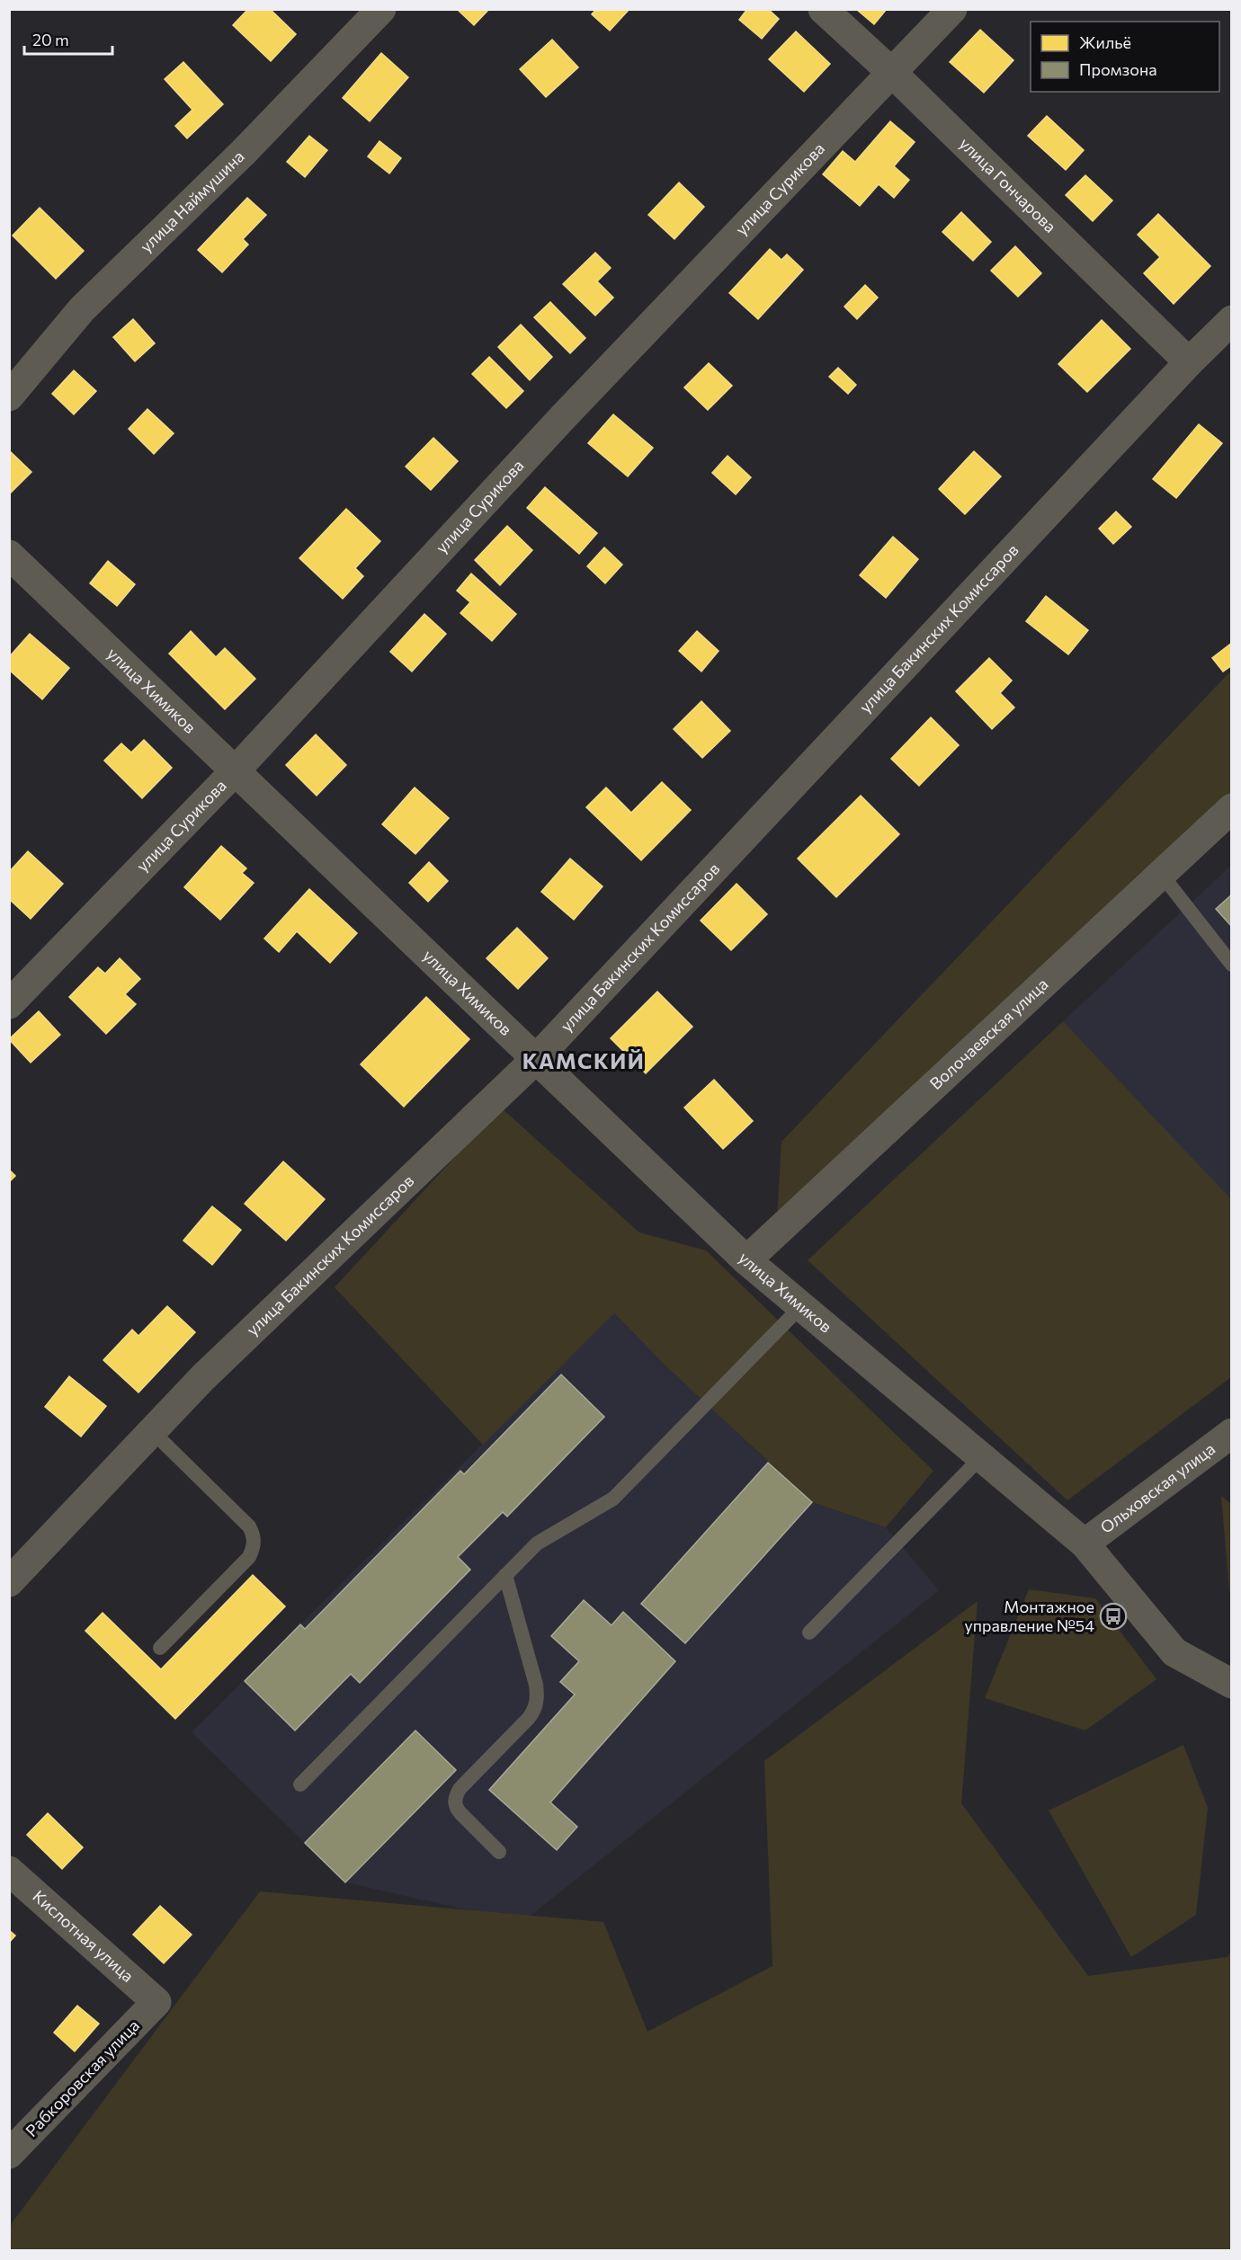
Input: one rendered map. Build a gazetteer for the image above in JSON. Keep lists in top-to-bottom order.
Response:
{
  "streets": {
    "street": [
      "улица Гончарова",
      "улица Сурикова",
      "улица Наймушина",
      "улица Бакинских Комиссаров",
      "улица Химиков",
      "Волочаевская улица",
      "Ольховская улица",
      "Кислотная улица",
      "Рабкоровская улица"
    ]
  },
  "crossings": [
    ["улица Гончарова", "улица Сурикова"],
    ["улица Гончарова", "улица Бакинских Комиссаров"],
    ["улица Сурикова", "улица Химиков"],
    ["улица Бакинских Комиссаров", "улица Химиков"],
    ["улица Химиков", "Волочаевская улица"],
    ["улица Химиков", "Ольховская улица"],
    ["Кислотная улица", "Рабкоровская улица"]
  ],
  "districts": ["КАМСКИЙ"],
  "places": {
    "bus stop": ["Монтажное управление №54"]
  },
  "legend": ["Жильё", "Промзона"],
  "scale_bar": "20 m"
}
